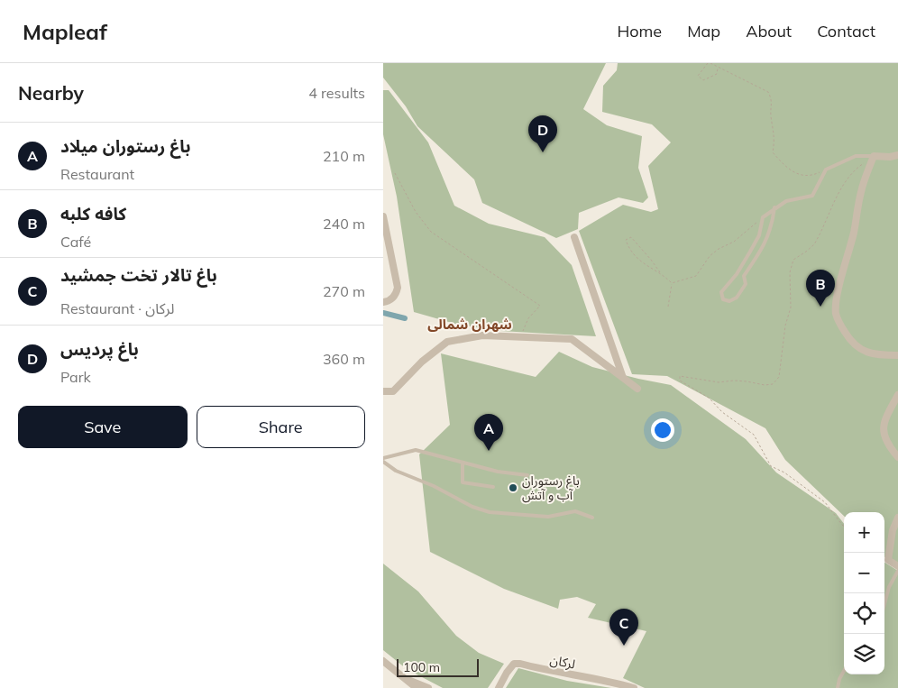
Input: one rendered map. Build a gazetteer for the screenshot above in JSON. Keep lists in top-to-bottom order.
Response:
{
  "streets": {
    "street": ["لرکان"]
  },
  "districts": ["شهران شمالی"],
  "places": ["باغ رستوران آب و آتش"],
  "scale_bar": "100 m",
  "page": {
    "header": "Mapleaf",
    "nav": [
      "Home",
      "Map",
      "About",
      "Contact"
    ],
    "heading": ["Nearby", "4 results"],
    "pins": [
      "D",
      "B",
      "A",
      "C"
    ],
    "list": [
      {
        "mark": "A",
        "name": "باغ رستوران میلاد",
        "note": "Restaurant",
        "value": "210 m"
      },
      {
        "mark": "B",
        "name": "کافه کلبه",
        "note": "Café",
        "value": "240 m"
      },
      {
        "mark": "C",
        "name": "باغ تالار تخت جمشید",
        "note": "Restaurant · لرکان",
        "value": "270 m"
      },
      {
        "mark": "D",
        "name": "باغ پردیس",
        "note": "Park",
        "value": "360 m"
      }
    ],
    "buttons": ["Save", "Share"],
    "map_buttons": ["+", "−"],
    "scale": "100 m"
  }
}
